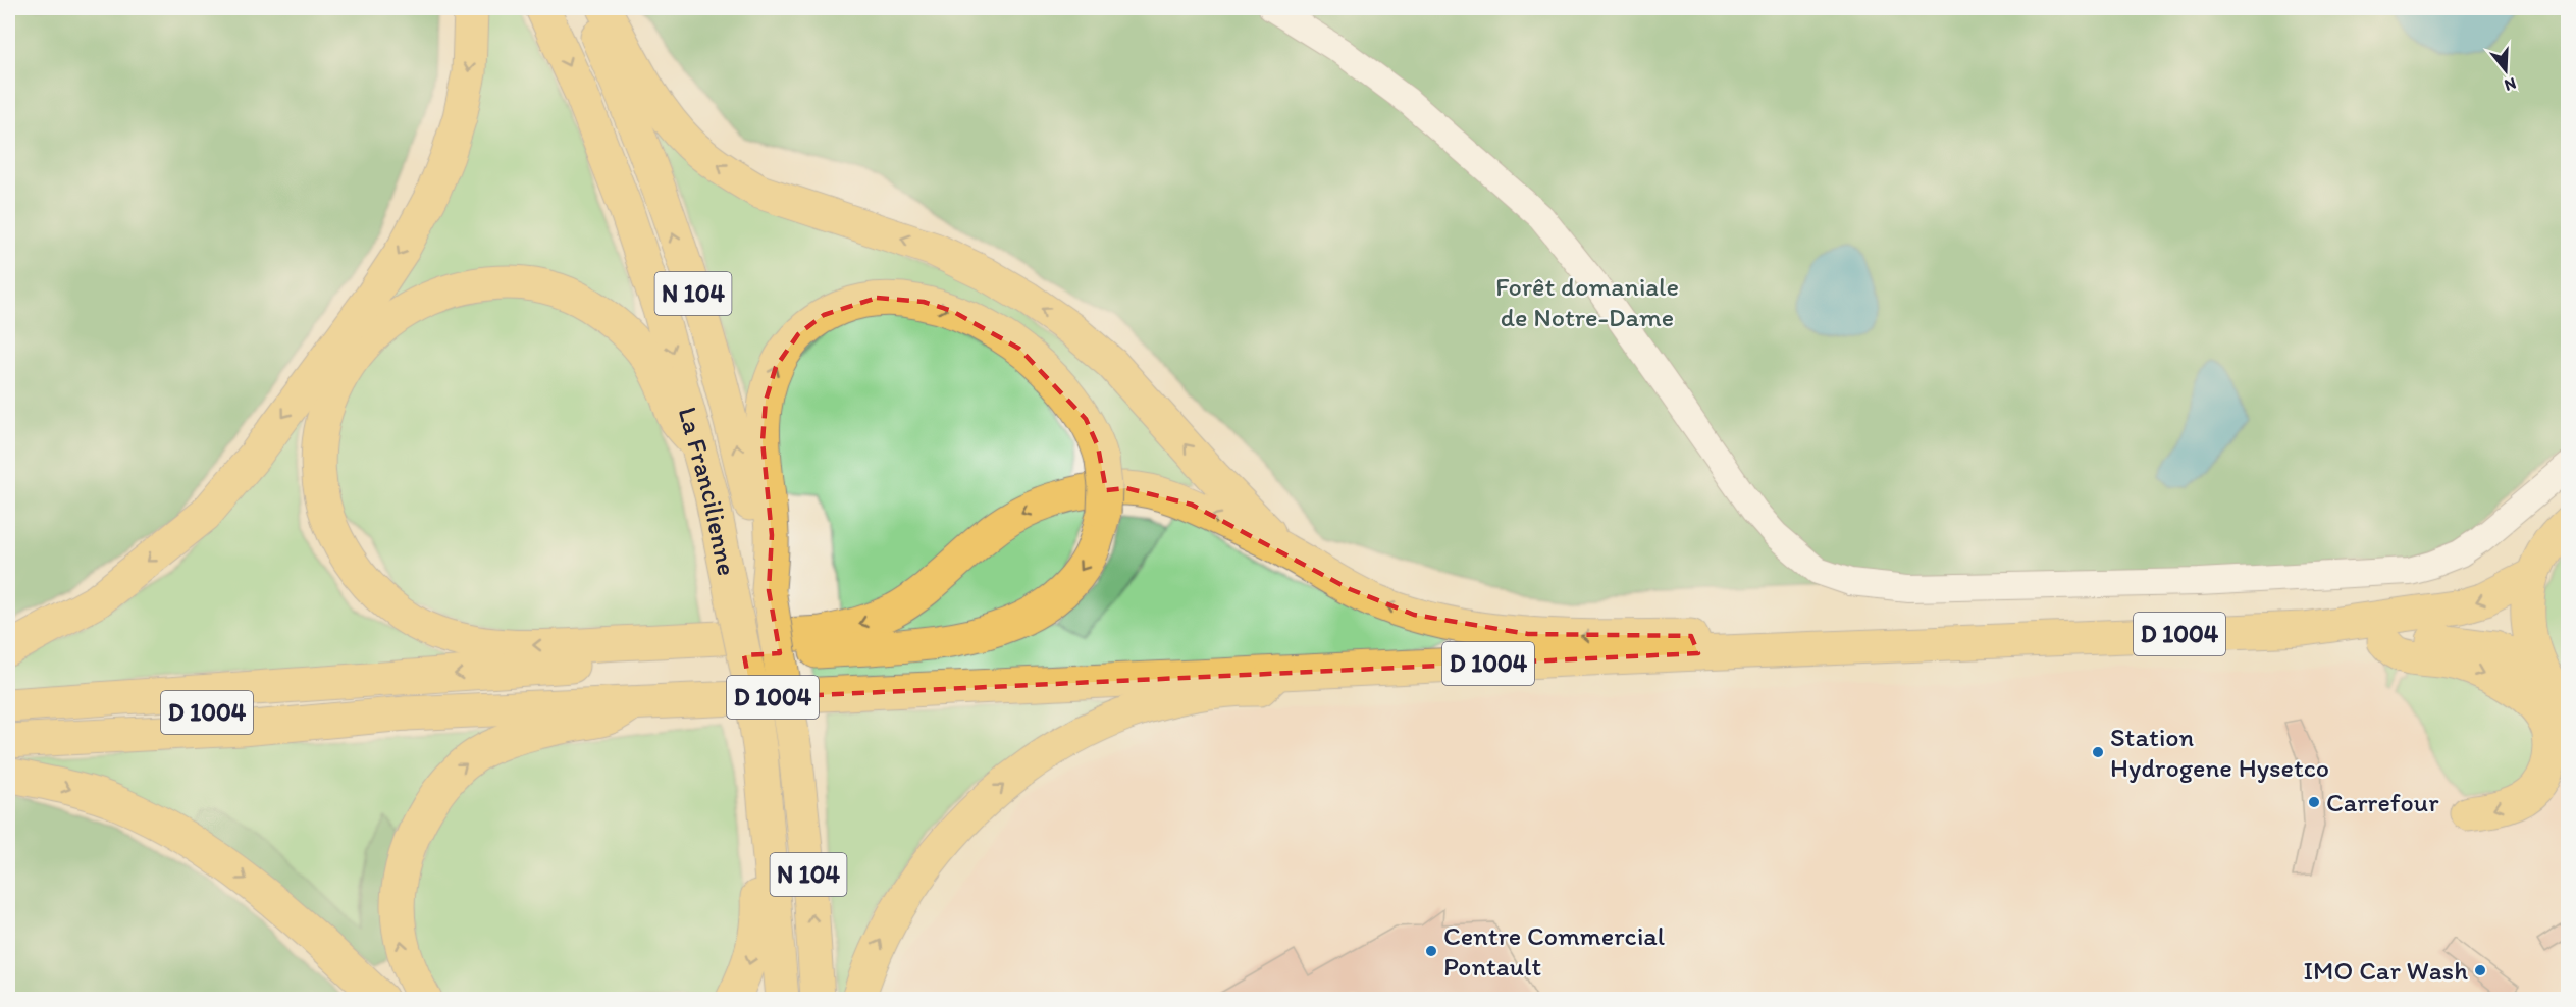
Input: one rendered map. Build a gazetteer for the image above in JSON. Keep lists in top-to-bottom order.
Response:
{
  "streets": {
    "main road": ["N 104", "La Francilienne", "D 1004"]
  },
  "parks": ["Forêt domaniale de Notre-Dame"],
  "places": [
    "Station Hydrogene Hysetco",
    "Carrefour",
    "Centre Commercial Pontault",
    "IMO Car Wash"
  ],
  "north": "bottom"
}
